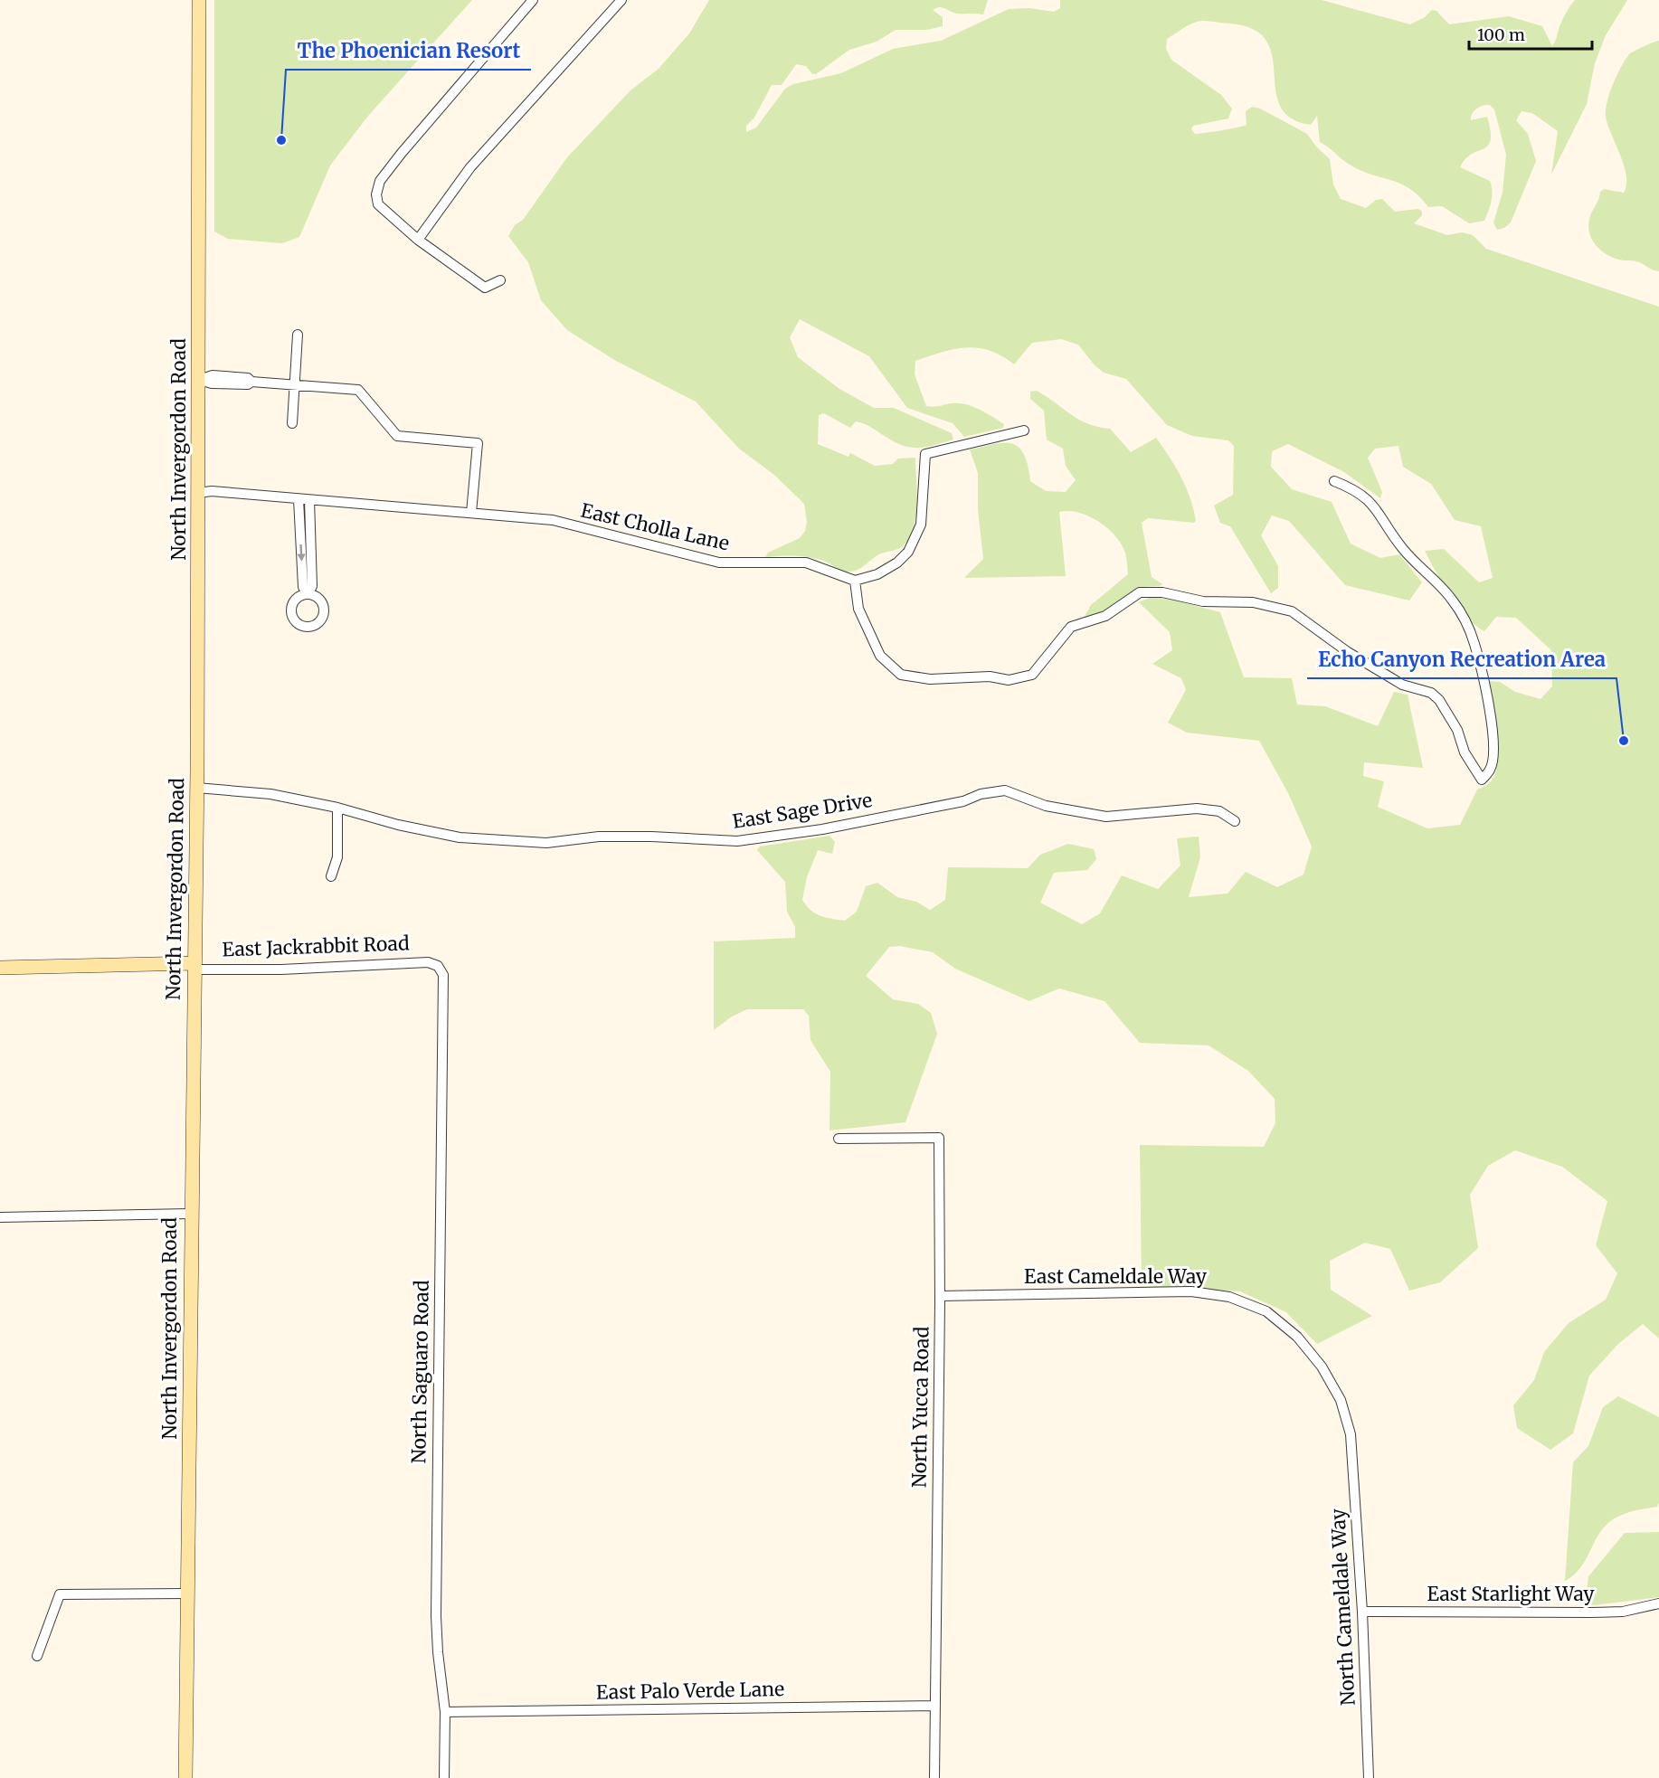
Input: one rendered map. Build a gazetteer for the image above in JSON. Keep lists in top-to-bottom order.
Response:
{
  "streets": {
    "street": [
      "North Invergordon Road",
      "East Cholla Lane",
      "East Sage Drive",
      "East Jackrabbit Road",
      "East Cameldale Way",
      "North Saguaro Road",
      "North Yucca Road",
      "East Starlight Way",
      "North Cameldale Way",
      "East Palo Verde Lane"
    ]
  },
  "crossings": [
    ["North Invergordon Road", "East Cholla Lane"],
    ["North Invergordon Road", "East Sage Drive"],
    ["North Invergordon Road", "East Jackrabbit Road"],
    ["East Jackrabbit Road", "North Saguaro Road"],
    ["East Cameldale Way", "North Yucca Road"],
    ["East Cameldale Way", "North Cameldale Way"],
    ["North Saguaro Road", "East Palo Verde Lane"],
    ["North Yucca Road", "East Palo Verde Lane"],
    ["East Starlight Way", "North Cameldale Way"]
  ],
  "places": ["The Phoenician Resort", "Echo Canyon Recreation Area"],
  "scale_bar": "100 m"
}
